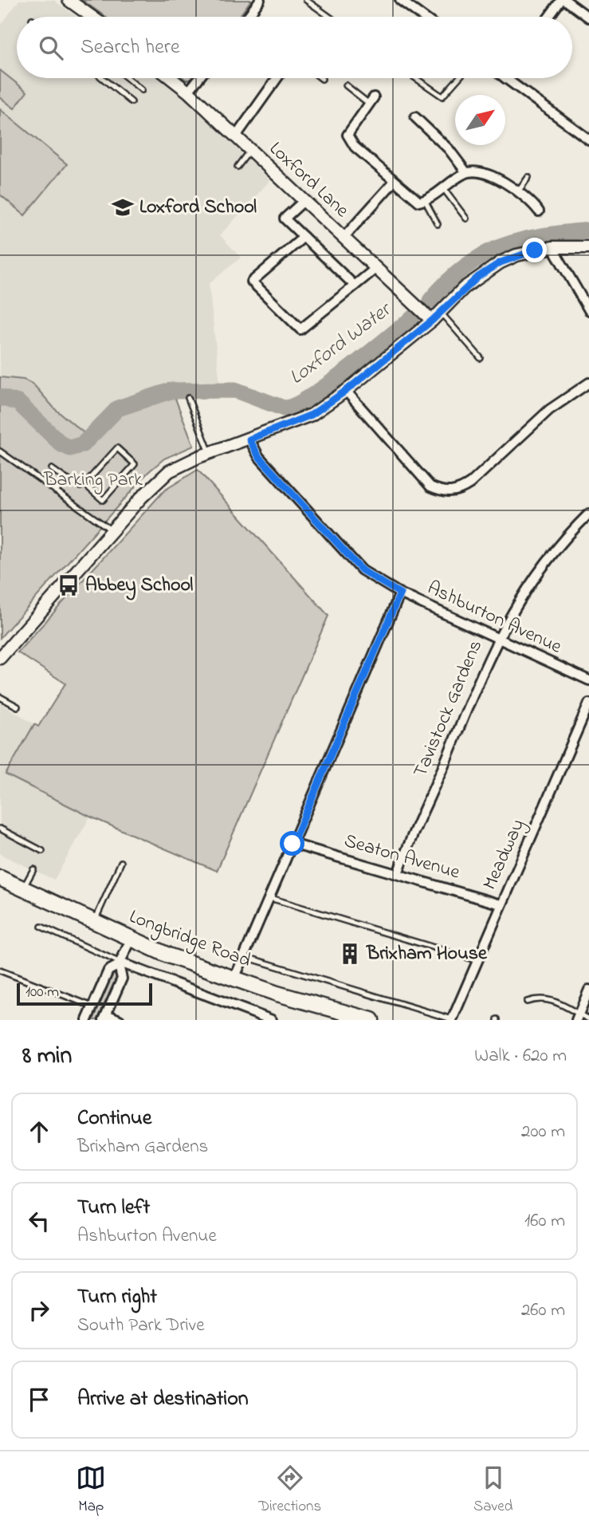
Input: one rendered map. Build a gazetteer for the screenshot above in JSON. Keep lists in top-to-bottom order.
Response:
{
  "streets": {
    "main road": ["Longbridge Road"],
    "street": [
      "Loxford Lane",
      "Ashburton Avenue",
      "Tavistock Gardens",
      "Meadway",
      "Seaton Avenue"
    ]
  },
  "crossings": [
    ["Ashburton Avenue", "Tavistock Gardens"],
    ["Tavistock Gardens", "Seaton Avenue"],
    ["Meadway", "Seaton Avenue"]
  ],
  "water": ["Loxford Water"],
  "parks": ["Barking Park"],
  "places": {
    "school or university": ["Loxford School"],
    "bus stop": ["Abbey School"],
    "building": ["Brixham House"]
  },
  "scale_bar": "100 m",
  "north": "top right",
  "page": {
    "search": "Search here",
    "scale": "100 m",
    "heading": ["8 min", "Walk · 620 m"],
    "list": [
      ["Continue", "Brixham Gardens", "200 m"],
      ["Turn left", "Ashburton Avenue", "160 m"],
      ["Turn right", "South Park Drive", "260 m"],
      "Arrive at destination"
    ],
    "nav": ["Map", "Directions", "Saved"]
  }
}
